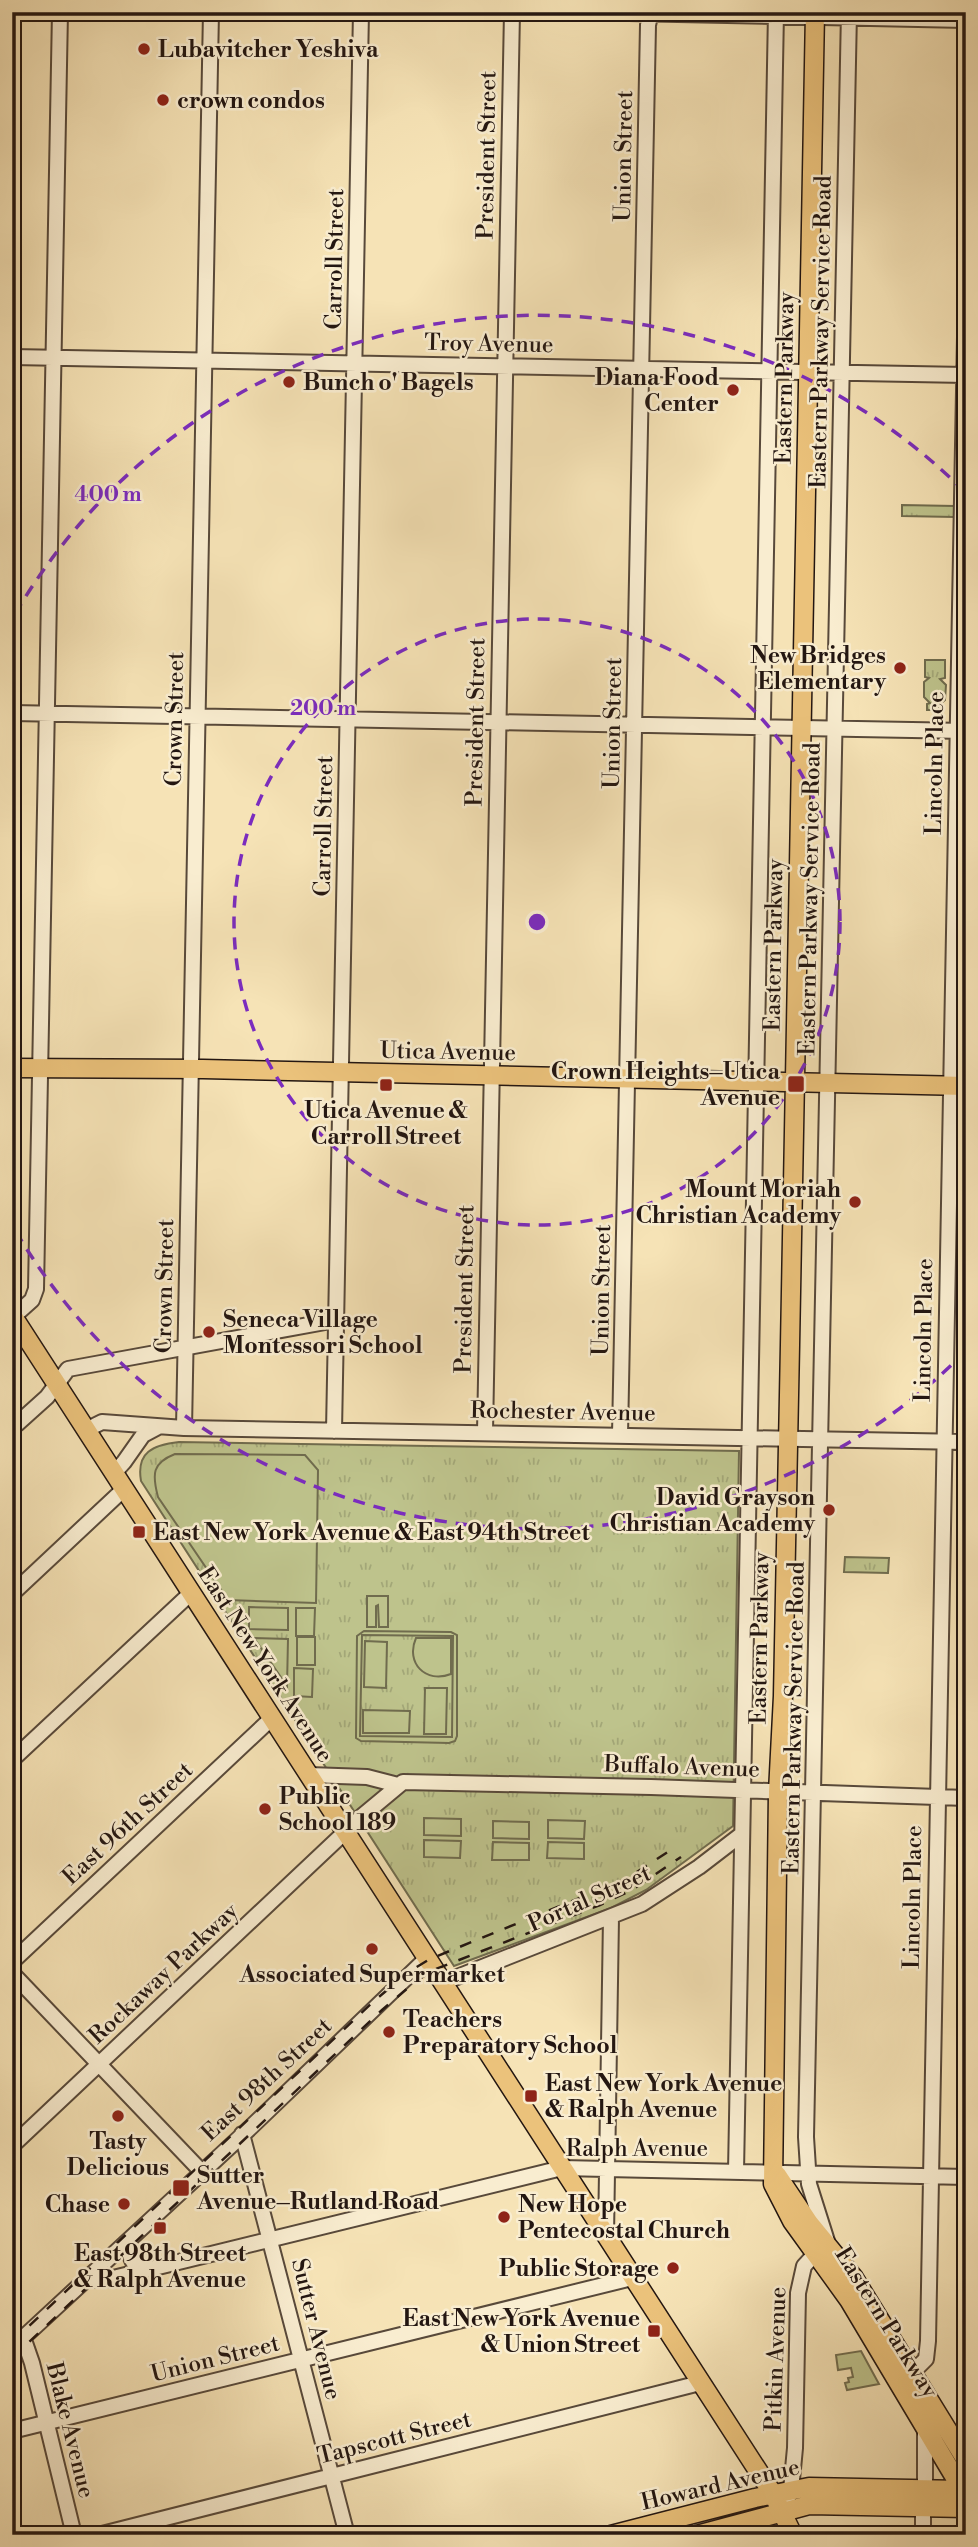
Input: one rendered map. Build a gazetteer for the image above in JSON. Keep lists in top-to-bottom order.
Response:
{
  "streets": {
    "main road": [
      "Eastern Parkway",
      "Utica Avenue",
      "East New York Avenue",
      "Howard Avenue"
    ],
    "street": [
      "President Street",
      "Union Street",
      "Carroll Street",
      "Eastern Parkway Service Road",
      "Troy Avenue",
      "Crown Street",
      "Lincoln Place",
      "Rochester Avenue",
      "Buffalo Avenue",
      "East 96th Street",
      "Portal Street",
      "Rockaway Parkway",
      "East 98th Street",
      "Ralph Avenue",
      "Sutter Avenue",
      "Pitkin Avenue",
      "Blake Avenue",
      "Tapscott Street"
    ]
  },
  "crossings": [
    ["President Street", "Troy Avenue"],
    ["President Street", "Utica Avenue"],
    ["President Street", "Rochester Avenue"],
    ["Union Street", "Troy Avenue"],
    ["Union Street", "Utica Avenue"],
    ["Union Street", "Rochester Avenue"],
    ["Union Street", "East New York Avenue"],
    ["Union Street", "Sutter Avenue"],
    ["Union Street", "Blake Avenue"],
    ["Carroll Street", "Troy Avenue"],
    ["Carroll Street", "Utica Avenue"],
    ["Carroll Street", "Rochester Avenue"],
    ["Eastern Parkway Service Road", "Troy Avenue"],
    ["Eastern Parkway Service Road", "Eastern Parkway"],
    ["Eastern Parkway Service Road", "Utica Avenue"],
    ["Eastern Parkway Service Road", "Rochester Avenue"],
    ["Eastern Parkway Service Road", "Buffalo Avenue"],
    ["Eastern Parkway Service Road", "Ralph Avenue"],
    ["Eastern Parkway Service Road", "Pitkin Avenue"],
    ["Troy Avenue", "Eastern Parkway"],
    ["Troy Avenue", "Crown Street"],
    ["Troy Avenue", "Lincoln Place"],
    ["Eastern Parkway", "Lincoln Place"],
    ["Eastern Parkway", "Utica Avenue"],
    ["Eastern Parkway", "Rochester Avenue"],
    ["Eastern Parkway", "Buffalo Avenue"],
    ["Eastern Parkway", "Ralph Avenue"],
    ["Eastern Parkway", "Pitkin Avenue"],
    ["Eastern Parkway", "Howard Avenue"],
    ["Crown Street", "Utica Avenue"],
    ["Crown Street", "Rochester Avenue"],
    ["Lincoln Place", "Utica Avenue"],
    ["Lincoln Place", "Rochester Avenue"],
    ["Lincoln Place", "Buffalo Avenue"],
    ["Lincoln Place", "Ralph Avenue"],
    ["Rochester Avenue", "East New York Avenue"],
    ["East New York Avenue", "Buffalo Avenue"],
    ["East New York Avenue", "East 96th Street"],
    ["East New York Avenue", "Portal Street"],
    ["East New York Avenue", "Rockaway Parkway"],
    ["East New York Avenue", "East 98th Street"],
    ["East New York Avenue", "Ralph Avenue"],
    ["East New York Avenue", "Pitkin Avenue"],
    ["East New York Avenue", "Tapscott Street"],
    ["East New York Avenue", "Howard Avenue"],
    ["East 98th Street", "Ralph Avenue"],
    ["East 98th Street", "Sutter Avenue"],
    ["East 98th Street", "Blake Avenue"],
    ["Ralph Avenue", "Sutter Avenue"],
    ["Sutter Avenue", "Tapscott Street"],
    ["Pitkin Avenue", "Howard Avenue"]
  ],
  "places": {
    "other": [
      "Lubavitcher Yeshiva",
      "crown condos",
      "Bunch o' Bagels",
      "Diana Food Center",
      "New Bridges Elementary",
      "Mount Moriah Christian Academy",
      "Seneca Village Montessori School",
      "David Grayson Christian Academy",
      "Public School 189",
      "Associated Supermarket",
      "Teachers Preparatory School",
      "Tasty Delicious",
      "Chase",
      "New Hope Pentecostal Church",
      "Public Storage"
    ],
    "transit": [
      "Crown Heights–Utica Avenue",
      "Utica Avenue & Carroll Street",
      "East New York Avenue & East 94th Street",
      "East New York Avenue & Ralph Avenue",
      "Sutter Avenue–Rutland Road",
      "East 98th Street & Ralph Avenue",
      "East New York Avenue & Union Street"
    ]
  },
  "rings": ["400 m", "200 m"]
}
